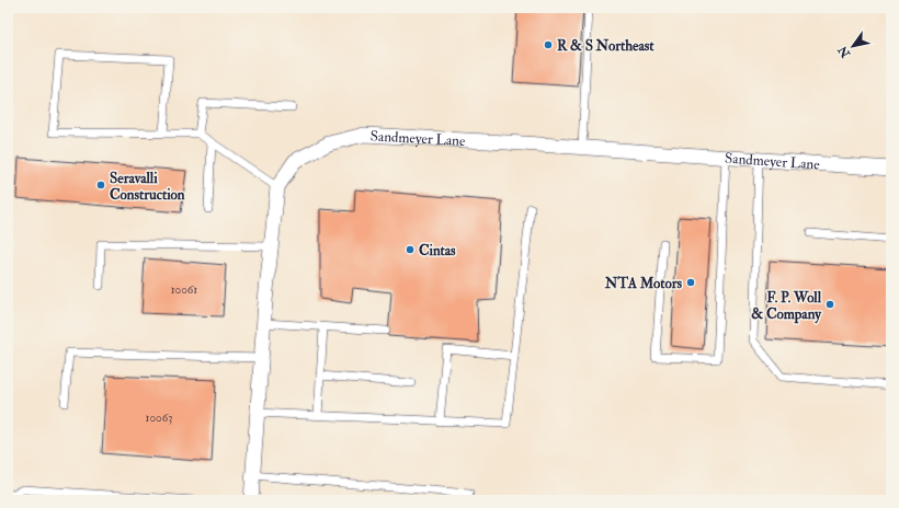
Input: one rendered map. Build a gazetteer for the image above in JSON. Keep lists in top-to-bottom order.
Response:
{
  "streets": {
    "street": ["Sandmeyer Lane"]
  },
  "places": [
    "R & S Northeast",
    "Seravalli Construction",
    "Cintas",
    "NTA Motors",
    "F. P. Woll & Company"
  ],
  "house_numbers": ["10061", "10063"],
  "north": "bottom left"
}
